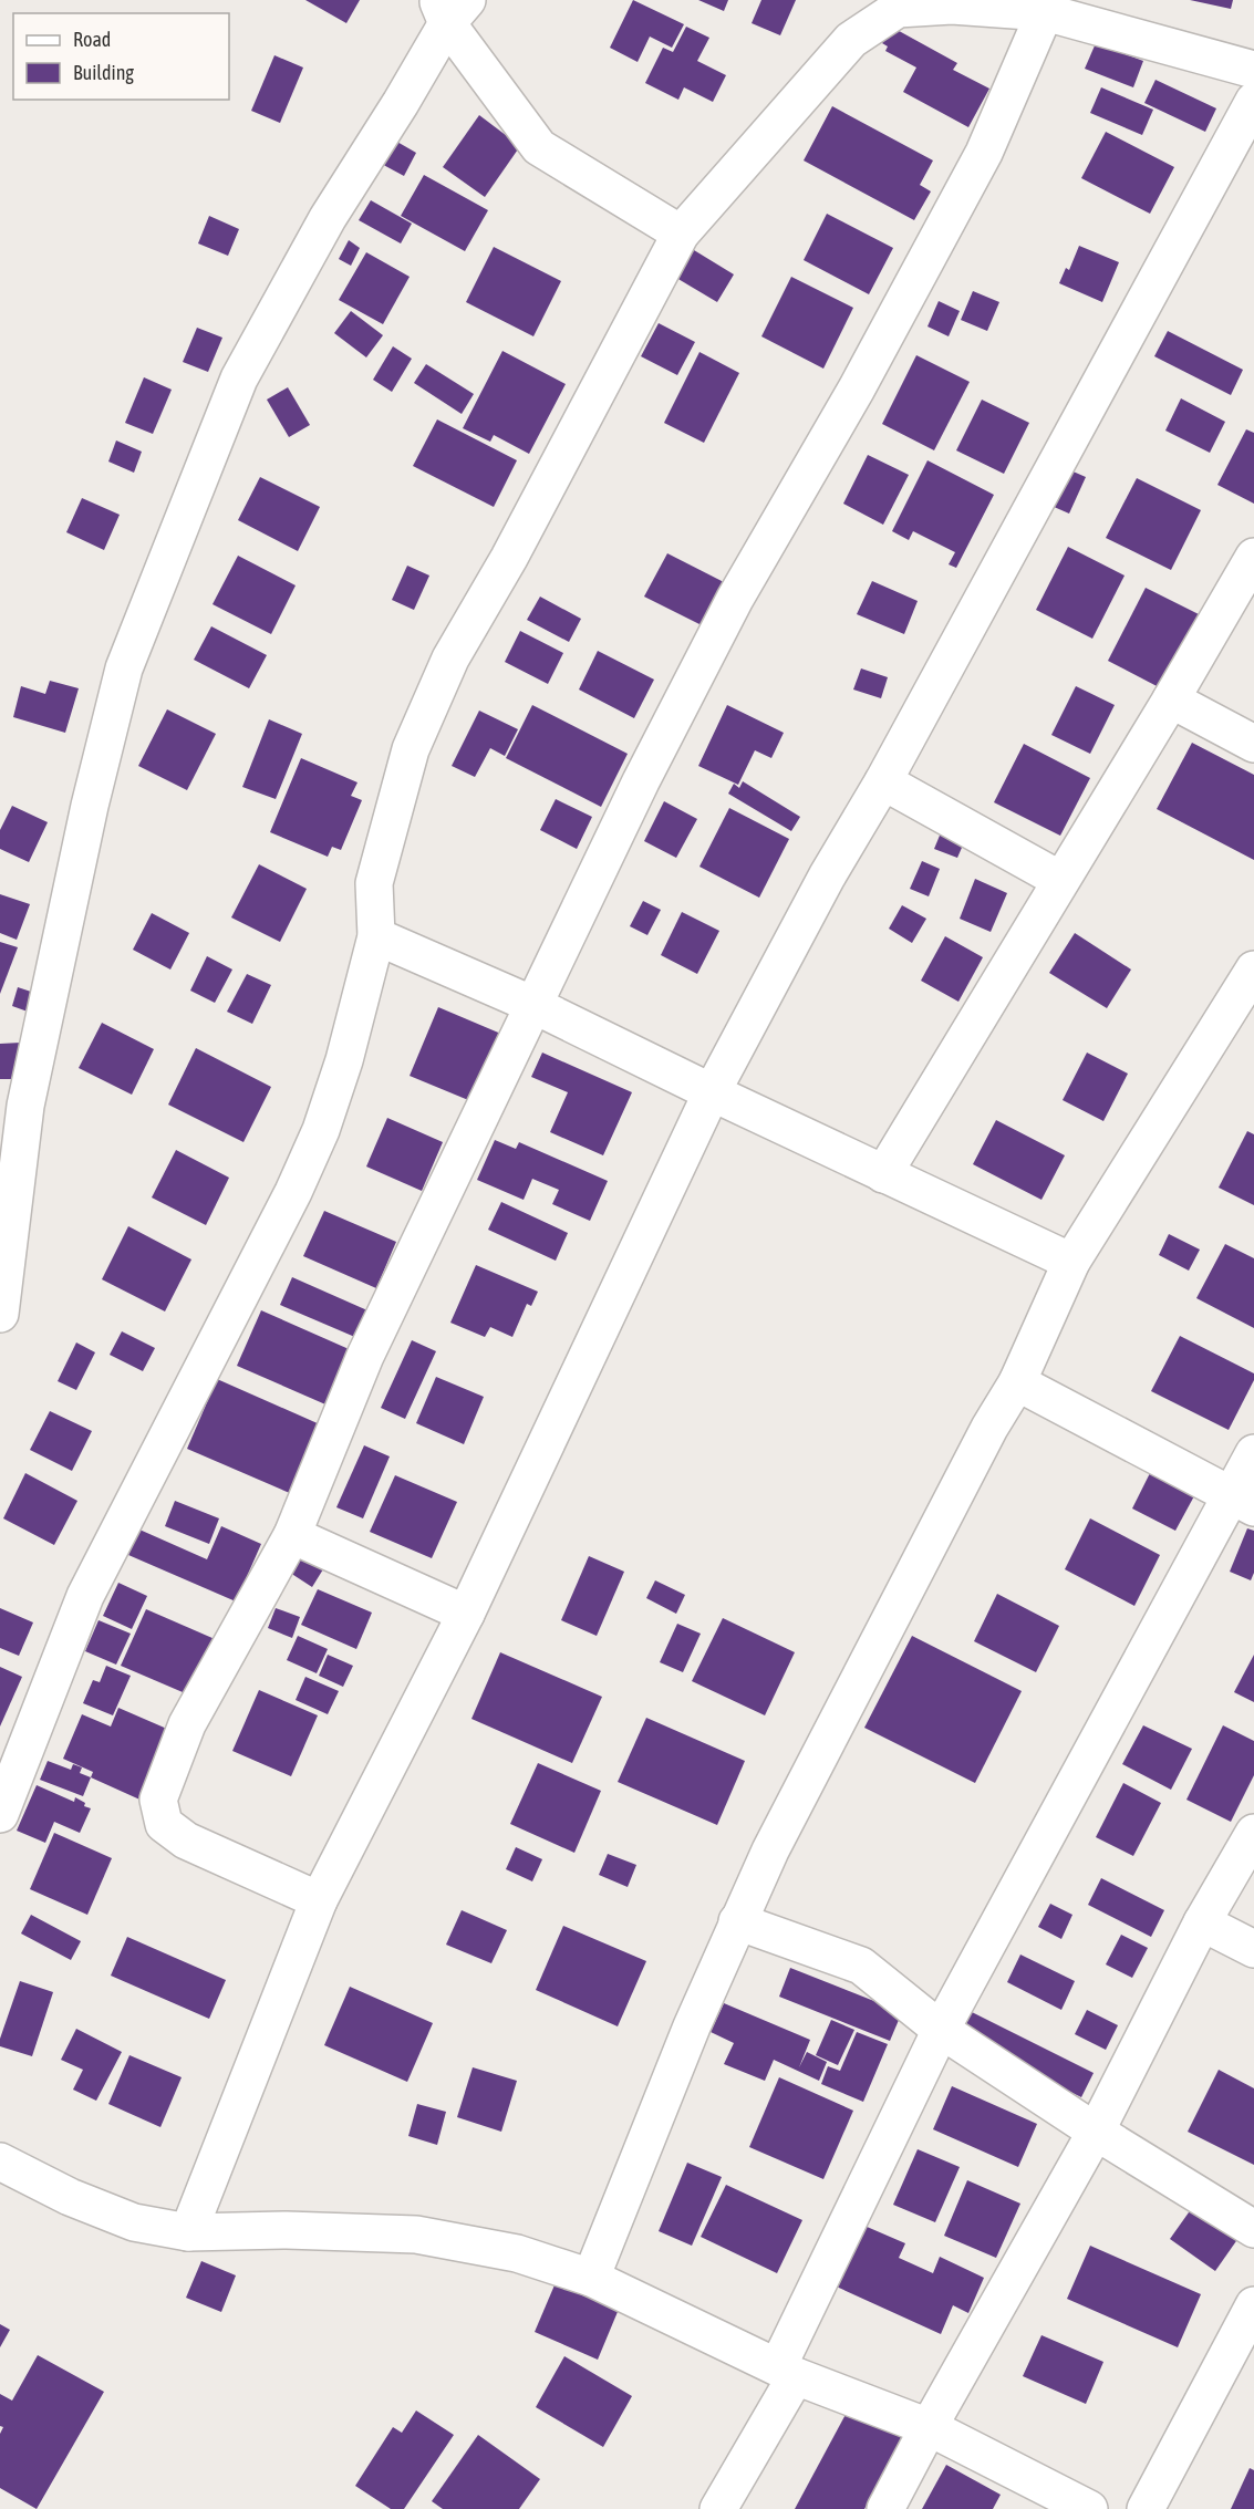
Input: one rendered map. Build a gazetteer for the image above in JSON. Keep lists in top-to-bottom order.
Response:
{
  "legend": ["Road", "Building"]
}
